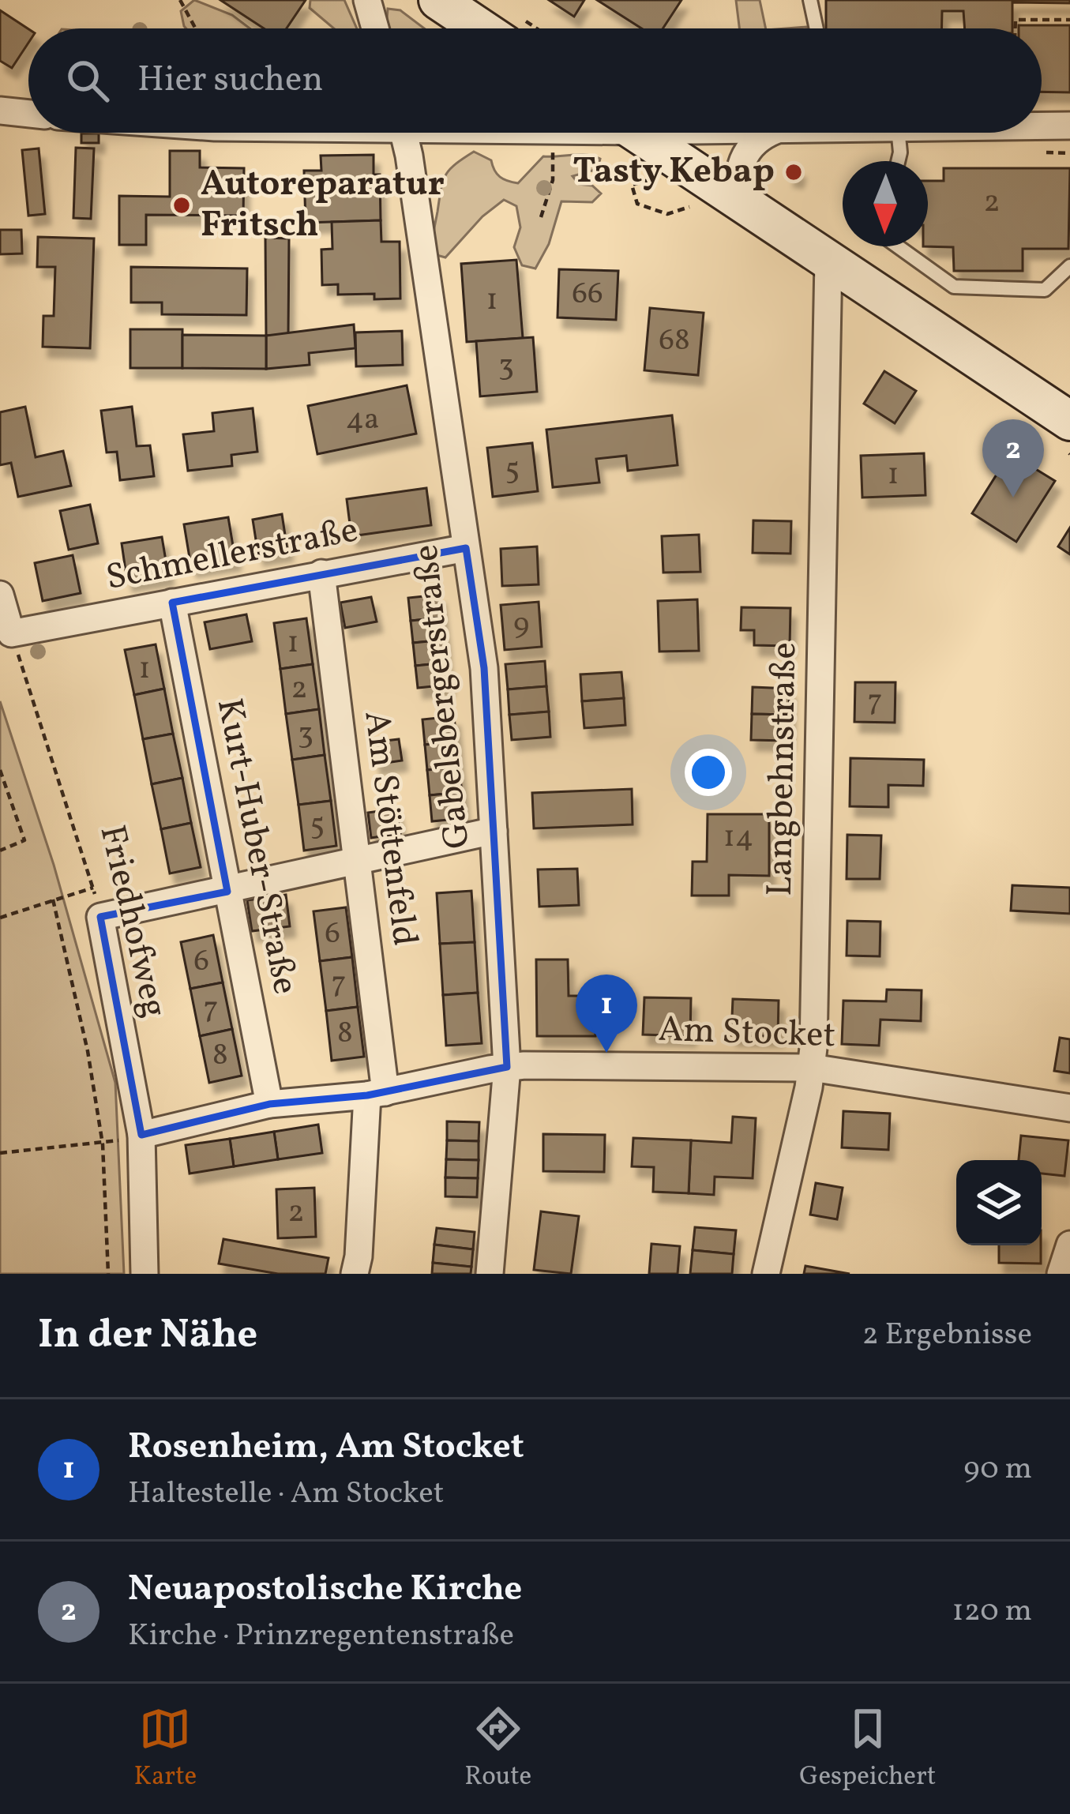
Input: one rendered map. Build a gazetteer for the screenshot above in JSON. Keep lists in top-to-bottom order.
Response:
{
  "streets": {
    "street": [
      "Schmellerstraße",
      "Gabelsbergerstraße",
      "Langbehnstraße",
      "Am Stöttenfeld",
      "Kurt-Huber-Straße",
      "Friedhofweg",
      "Am Stocket"
    ]
  },
  "crossings": [
    ["Schmellerstraße", "Gabelsbergerstraße"],
    ["Schmellerstraße", "Am Stöttenfeld"],
    ["Schmellerstraße", "Kurt-Huber-Straße"],
    ["Schmellerstraße", "Friedhofweg"],
    ["Gabelsbergerstraße", "Am Stocket"],
    ["Langbehnstraße", "Am Stocket"],
    ["Am Stöttenfeld", "Am Stocket"],
    ["Kurt-Huber-Straße", "Am Stocket"],
    ["Friedhofweg", "Am Stocket"]
  ],
  "places": ["Tasty Kebap", "Autoreparatur Fritsch"],
  "house_numbers": [
    "2",
    "66",
    "1",
    "68",
    "3",
    "4a",
    "5",
    "1",
    "9",
    "1",
    "1",
    "2",
    "7",
    "3",
    "5",
    "14",
    "6",
    "6",
    "7",
    "7",
    "8",
    "8",
    "2"
  ],
  "north": "bottom",
  "page": {
    "search": "Hier suchen",
    "pins": ["2", "1"],
    "heading": ["In der Nähe", "2 Ergebnisse"],
    "list": [
      {
        "mark": "1",
        "name": "Rosenheim, Am Stocket",
        "note": "Haltestelle · Am Stocket",
        "value": "90 m"
      },
      {
        "mark": "2",
        "name": "Neuapostolische Kirche",
        "note": "Kirche · Prinzregentenstraße",
        "value": "120 m"
      }
    ],
    "nav": ["Karte", "Route", "Gespeichert"]
  }
}
